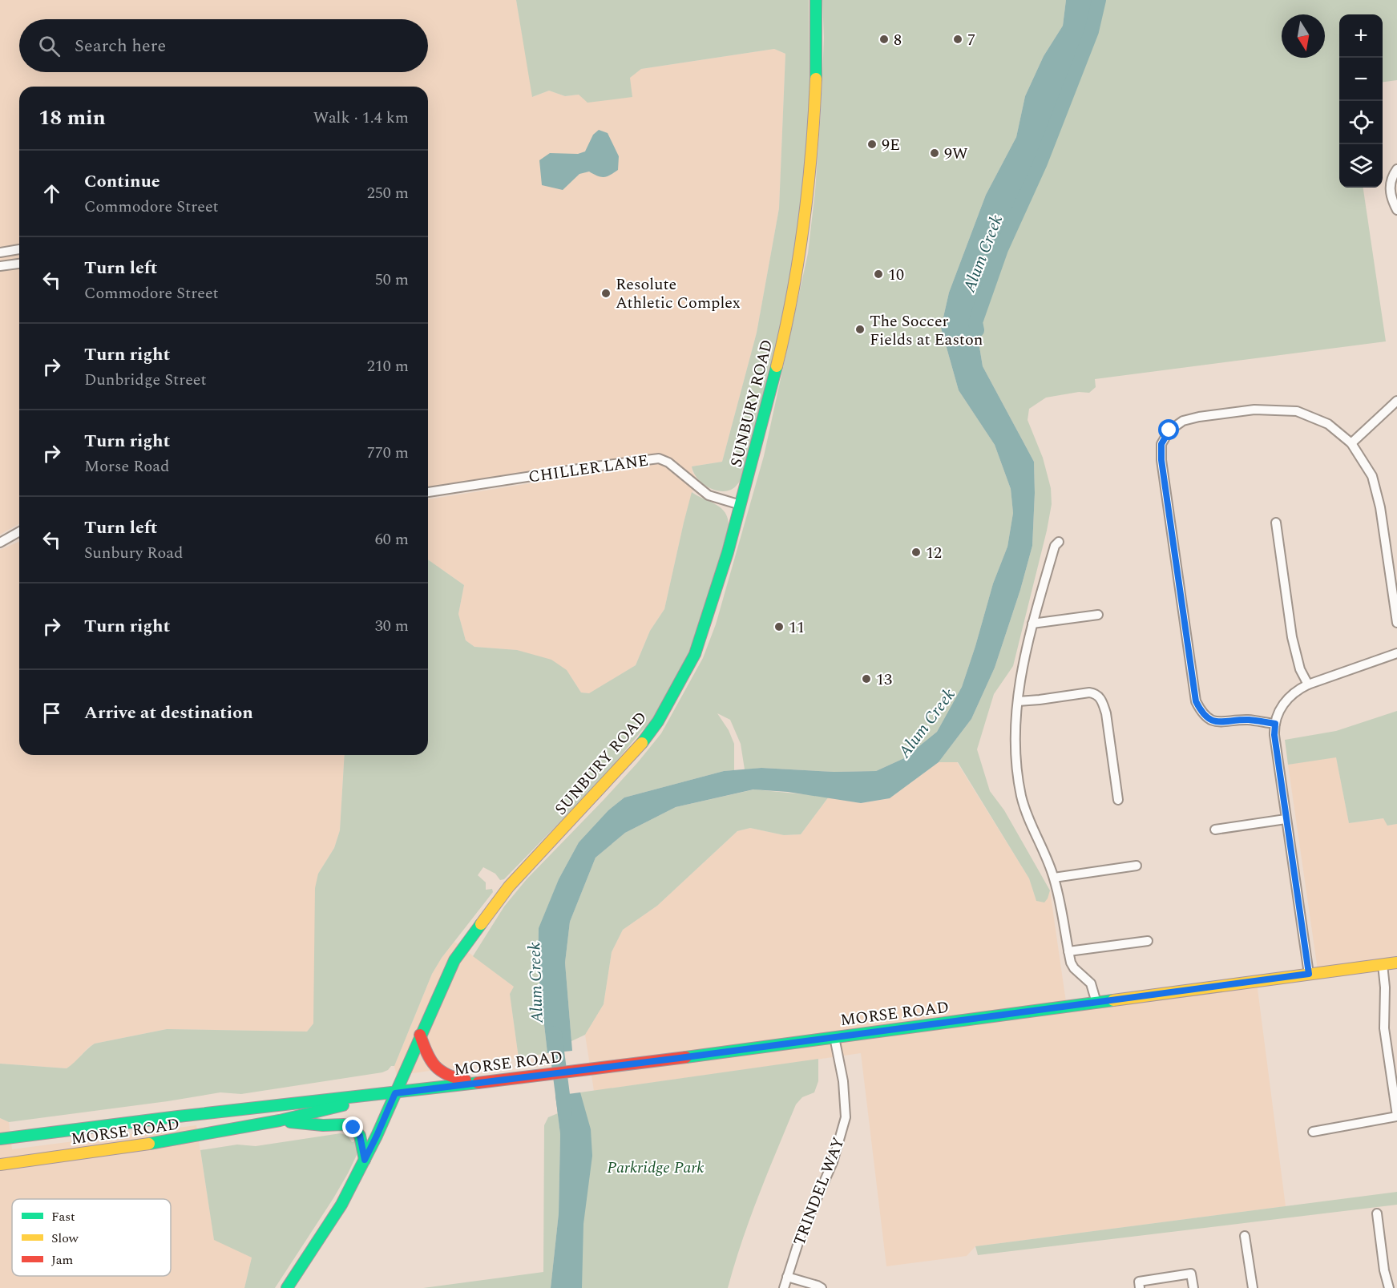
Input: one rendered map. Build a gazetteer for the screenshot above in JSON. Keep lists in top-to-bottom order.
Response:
{
  "streets": {
    "main road": ["SUNBURY ROAD", "MORSE ROAD"],
    "street": ["CHILLER LANE", "TRINDEL WAY"]
  },
  "crossings": [
    ["SUNBURY ROAD", "CHILLER LANE"],
    ["SUNBURY ROAD", "MORSE ROAD"],
    ["MORSE ROAD", "TRINDEL WAY"]
  ],
  "water": ["Alum Creek"],
  "parks": ["Parkridge Park"],
  "places": [
    "8",
    "7",
    "9E",
    "9W",
    "10",
    "Resolute Athletic Complex",
    "The Soccer Fields at Easton",
    "12",
    "11",
    "13"
  ],
  "legend": ["Fast", "Slow", "Jam"],
  "north": "bottom",
  "page": {
    "map_buttons": ["+", "−"],
    "search": "Search here",
    "heading": ["18 min", "Walk · 1.4 km"],
    "list": [
      ["Continue", "Commodore Street", "250 m"],
      ["Turn left", "Commodore Street", "50 m"],
      ["Turn right", "Dunbridge Street", "210 m"],
      ["Turn right", "Morse Road", "770 m"],
      ["Turn left", "Sunbury Road", "60 m"],
      ["Turn right", "30 m"],
      "Arrive at destination"
    ]
  }
}
